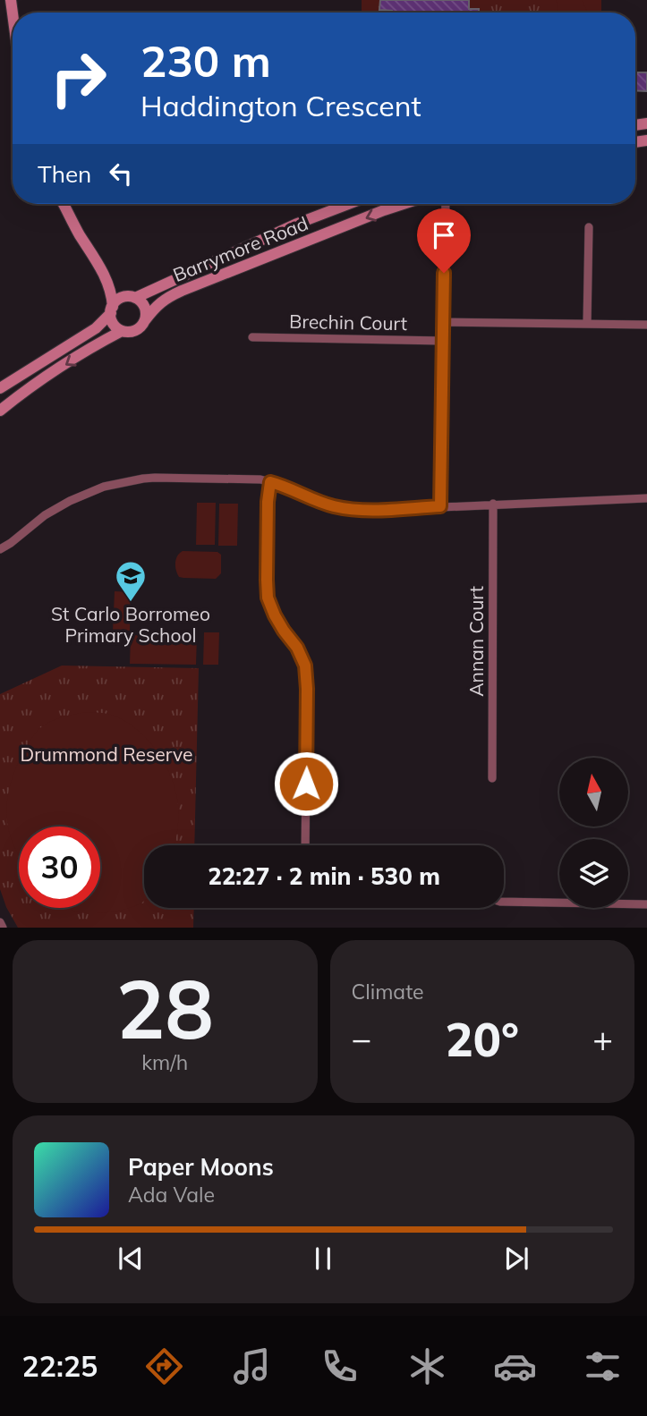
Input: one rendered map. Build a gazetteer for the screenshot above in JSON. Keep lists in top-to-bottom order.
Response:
{
  "streets": {
    "street": ["Barrymore Road", "Brechin Court", "Annan Court"]
  },
  "parks": ["Drummond Reserve"],
  "places": {
    "school or university": ["St Carlo Borromeo Primary School"]
  },
  "north": "top",
  "page": {
    "turn": ["230 m", "Haddington Crescent"],
    "then": "Then",
    "limit": "30",
    "trip": "22:27 · 2 min · 530 m",
    "tile": [
      ["28", "km/h"],
      "Climate"
    ],
    "heat": ["−", "20°", "+"],
    "song": ["Paper Moons", "Ada Vale"],
    "tabs": "22:25"
  }
}
